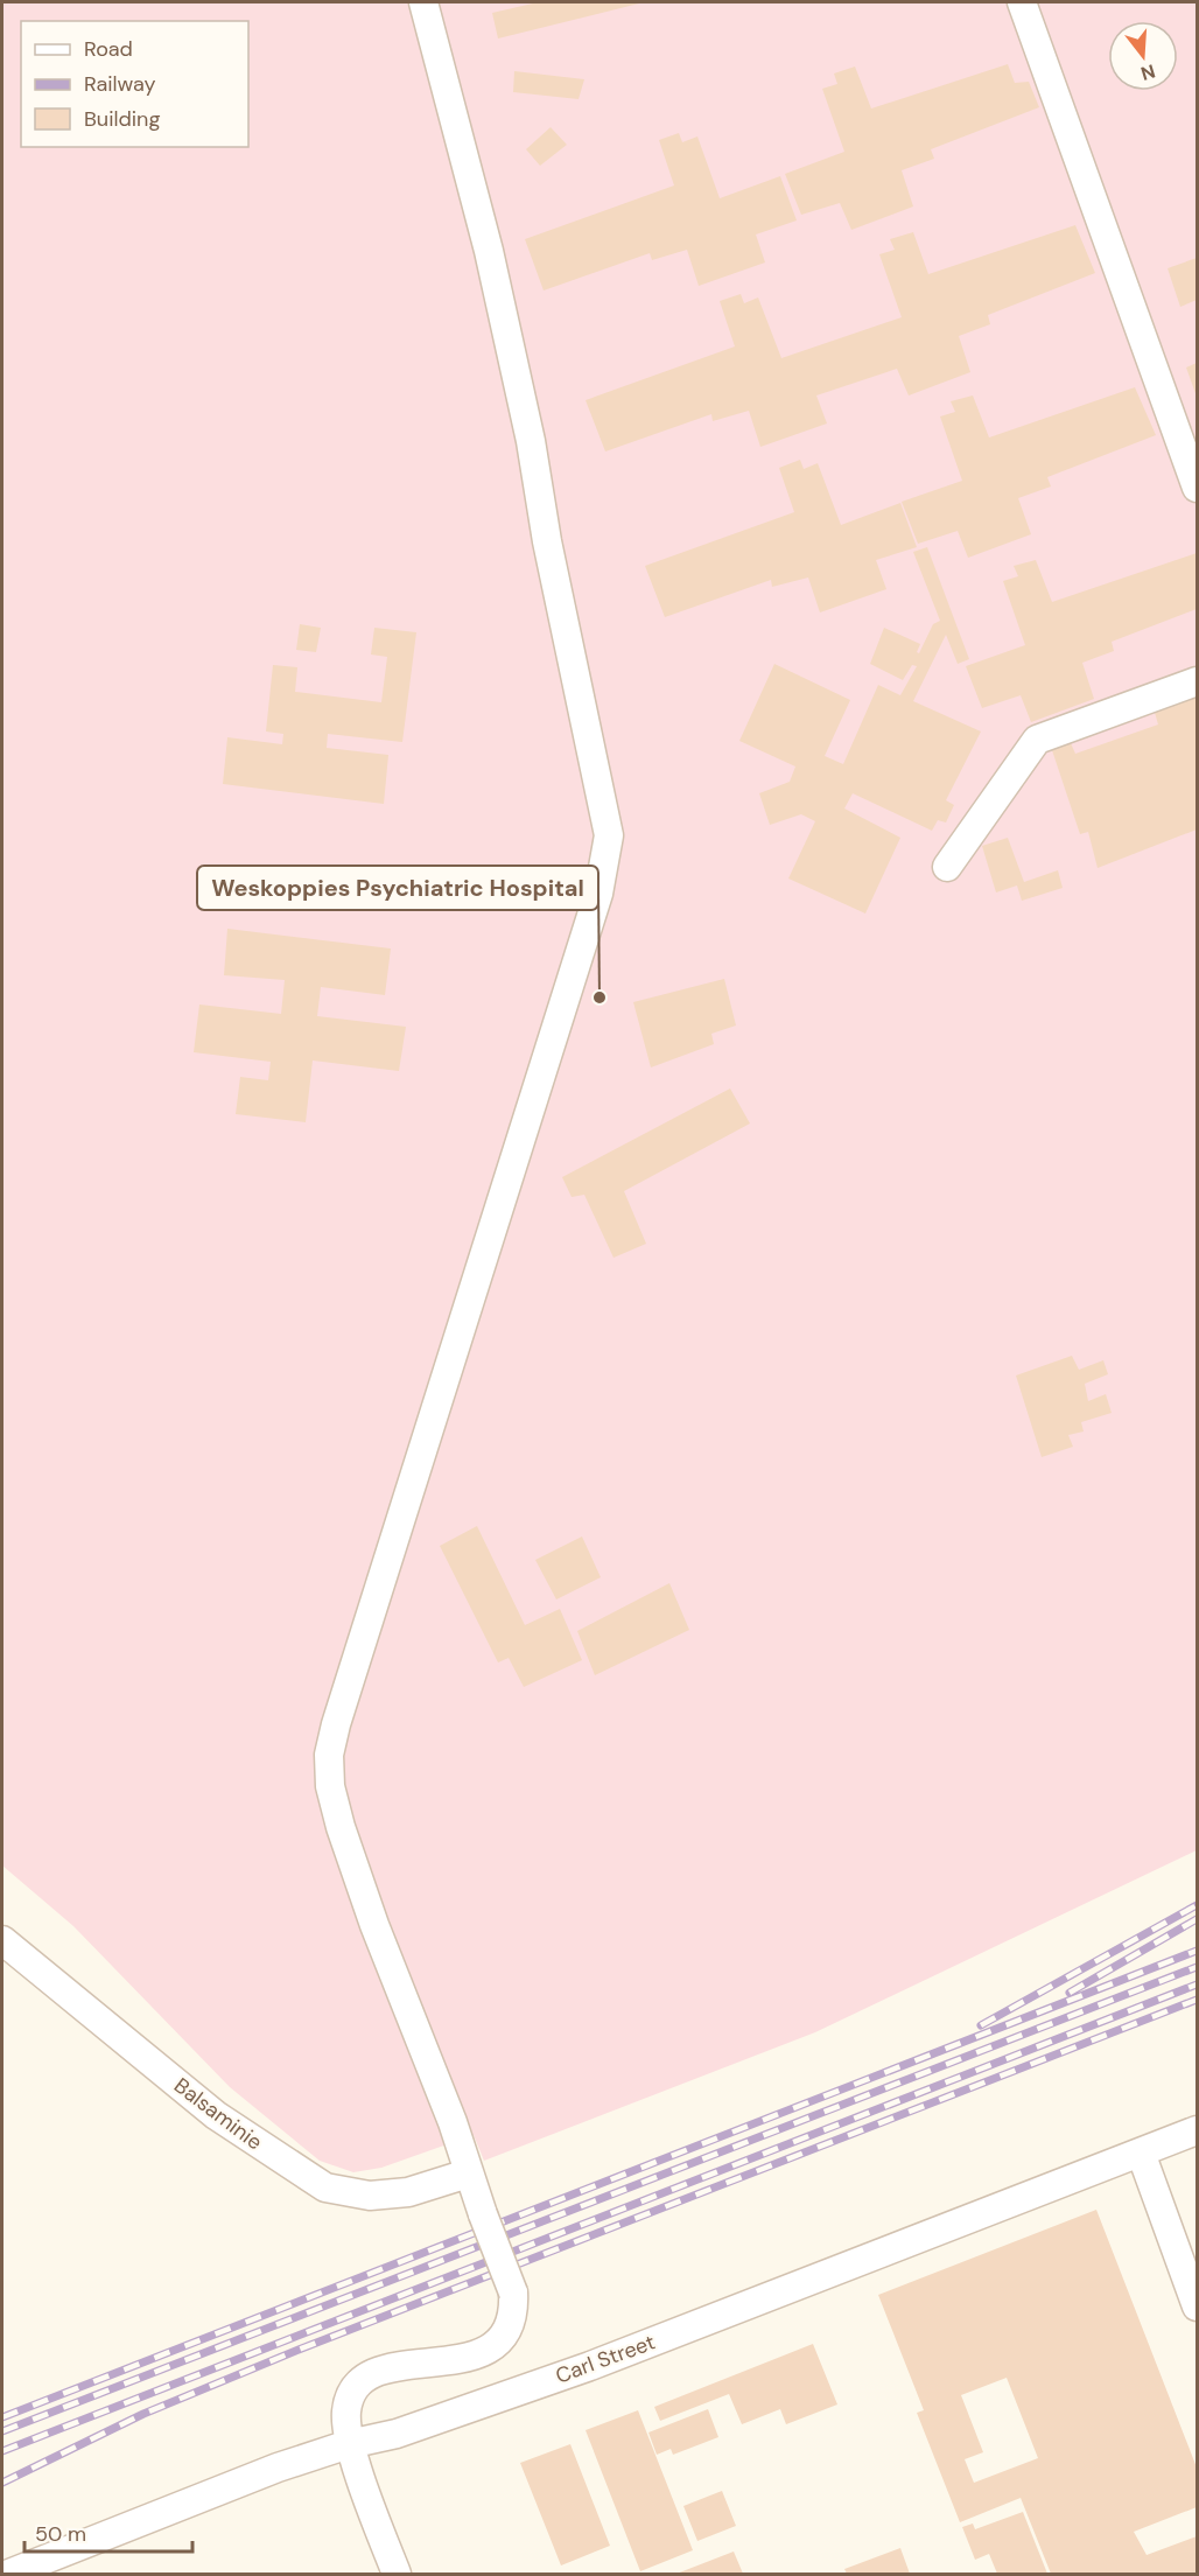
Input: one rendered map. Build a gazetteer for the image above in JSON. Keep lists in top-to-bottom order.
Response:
{
  "streets": {
    "street": ["Balsaminie", "Carl Street"]
  },
  "places": ["Weskoppies Psychiatric Hospital"],
  "legend": ["Road", "Railway", "Building"],
  "scale_bar": "50 m",
  "north": "bottom"
}
